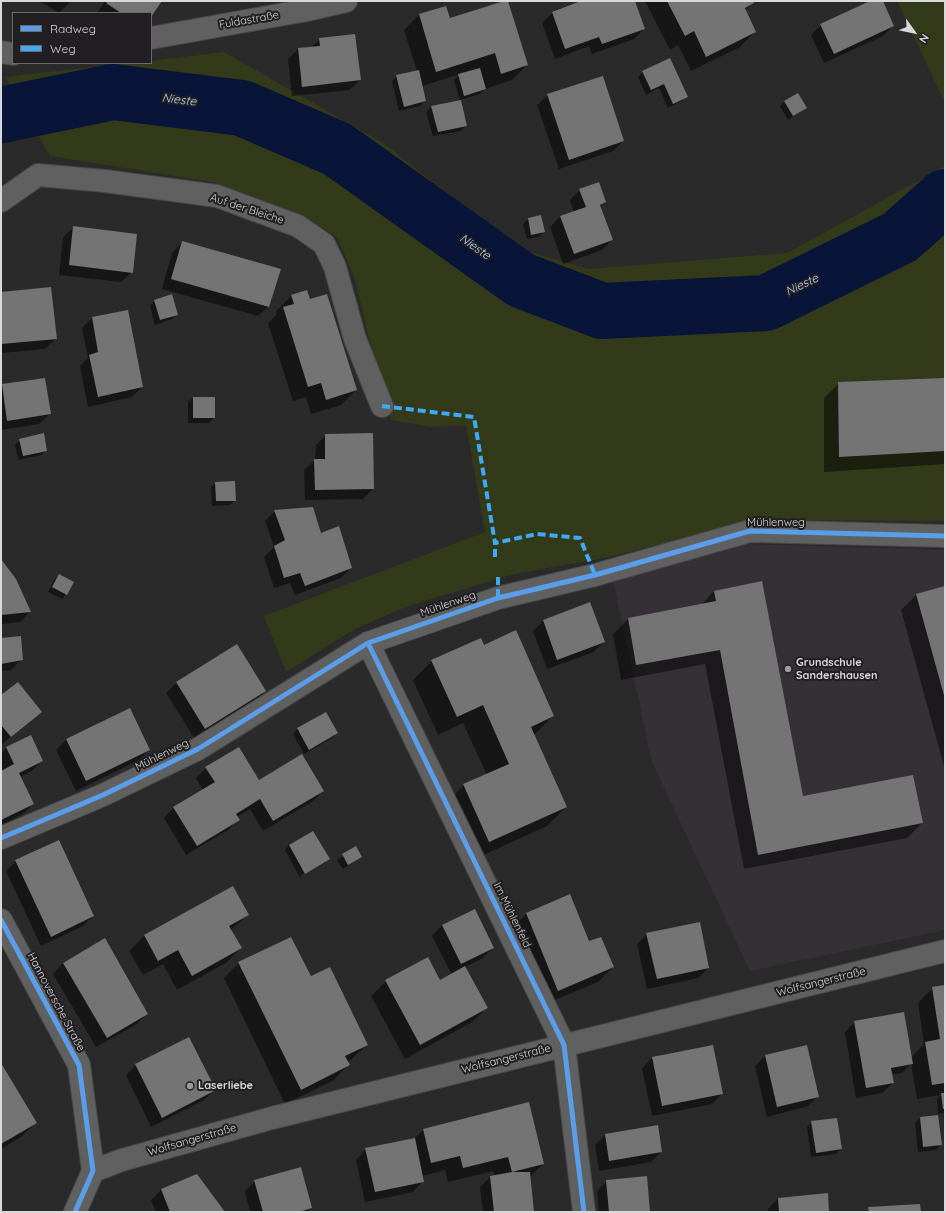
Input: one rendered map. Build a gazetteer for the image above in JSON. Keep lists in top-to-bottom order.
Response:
{
  "streets": {
    "street": [
      "Fuldastraße",
      "Auf der Bleiche",
      "Mühlenweg",
      "Im Mühlenfeld",
      "Wolfsangerstraße",
      "Hannoversche Straße"
    ]
  },
  "crossings": [
    ["Mühlenweg", "Im Mühlenfeld"],
    ["Im Mühlenfeld", "Wolfsangerstraße"],
    ["Wolfsangerstraße", "Hannoversche Straße"]
  ],
  "water": ["Nieste"],
  "places": ["Grundschule Sandershausen", "Laserliebe"],
  "legend": ["Radweg", "Weg"],
  "north": "bottom right"
}
